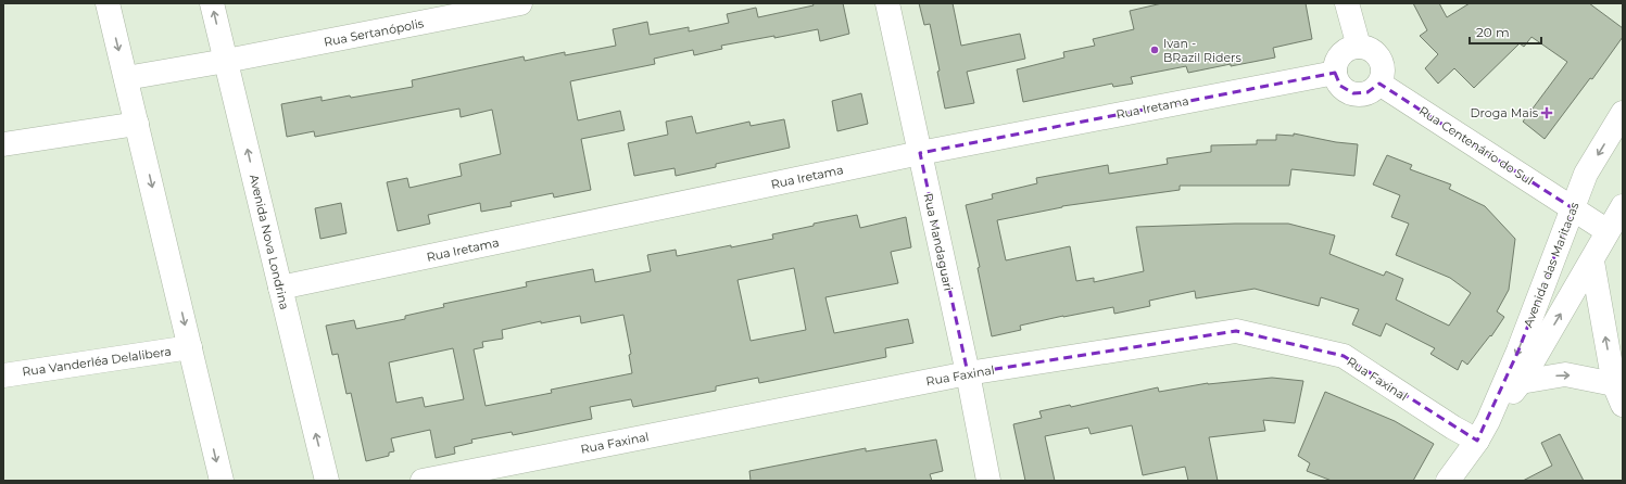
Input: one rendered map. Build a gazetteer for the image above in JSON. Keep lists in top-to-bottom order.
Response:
{
  "streets": {
    "street": [
      "Rua Sertanópolis",
      "Rua Iretama",
      "Rua Centenário do Sul",
      "Avenida Nova Londrina",
      "Rua Mandaguari",
      "Avenida das Maritacas",
      "Rua Vanderléa Delalibera",
      "Rua Faxinal"
    ]
  },
  "crossings": [
    ["Rua Sertanópolis", "Avenida Nova Londrina"],
    ["Rua Iretama", "Rua Centenário do Sul"],
    ["Rua Iretama", "Avenida Nova Londrina"],
    ["Rua Iretama", "Rua Mandaguari"],
    ["Rua Centenário do Sul", "Avenida das Maritacas"],
    ["Rua Mandaguari", "Rua Faxinal"],
    ["Avenida das Maritacas", "Rua Faxinal"]
  ],
  "places": {
    "other": ["Ivan - BRazil Riders"],
    "health": ["Droga Mais"]
  },
  "scale_bar": "20 m"
}
